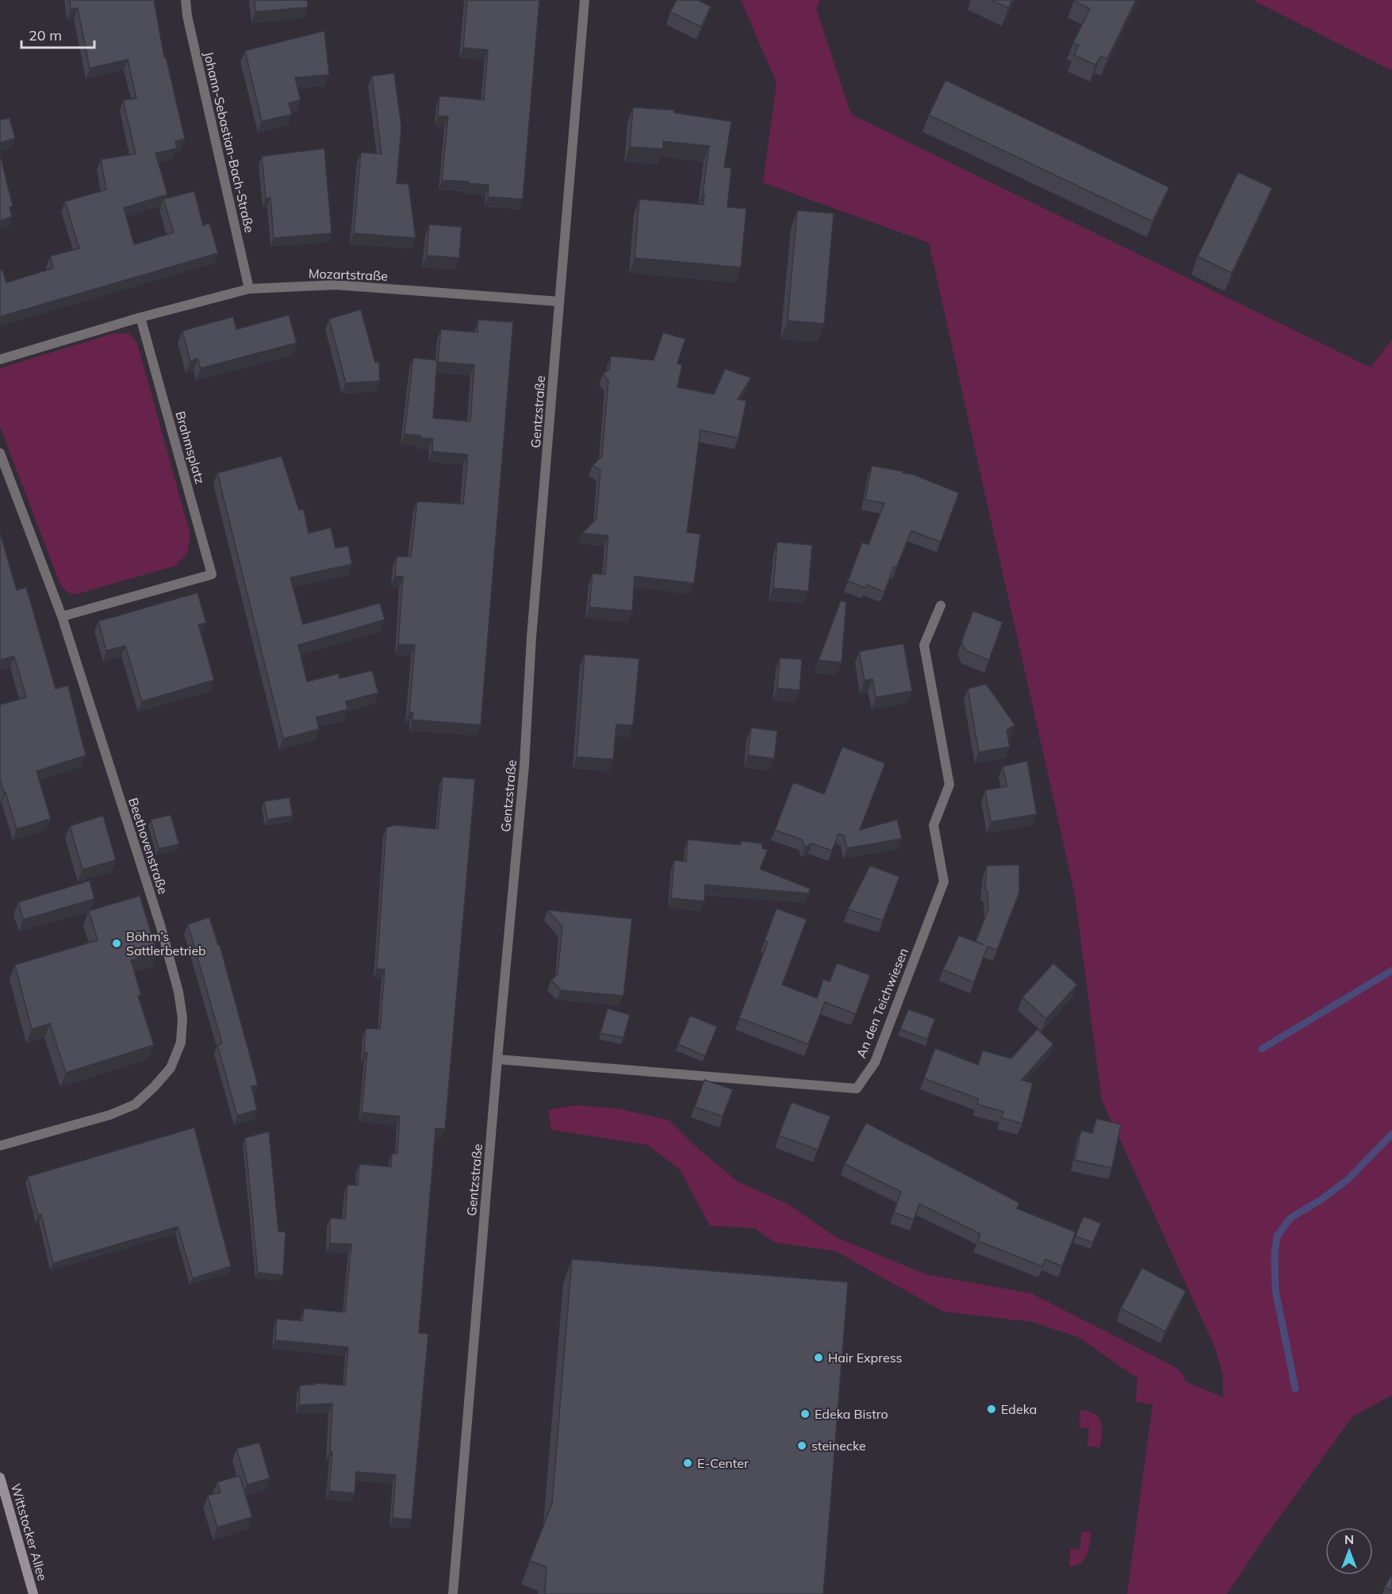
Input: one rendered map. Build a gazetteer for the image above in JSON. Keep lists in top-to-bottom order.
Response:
{
  "streets": {
    "main road": ["Wittstocker Allee"],
    "street": [
      "Johann-Sebastian-Bach-Straße",
      "Mozartstraße",
      "Gentzstraße",
      "Brahmsplatz",
      "Beethovenstraße",
      "An den Teichwiesen"
    ]
  },
  "crossings": [
    ["Johann-Sebastian-Bach-Straße", "Mozartstraße"],
    ["Mozartstraße", "Gentzstraße"],
    ["Mozartstraße", "Brahmsplatz"],
    ["Gentzstraße", "An den Teichwiesen"],
    ["Brahmsplatz", "Beethovenstraße"]
  ],
  "places": [
    "Böhm’s Sattlerbetrieb",
    "Hair Express",
    "Edeka",
    "Edeka Bistro",
    "steinecke",
    "E-Center"
  ],
  "scale_bar": "20 m",
  "north": "top"
}
